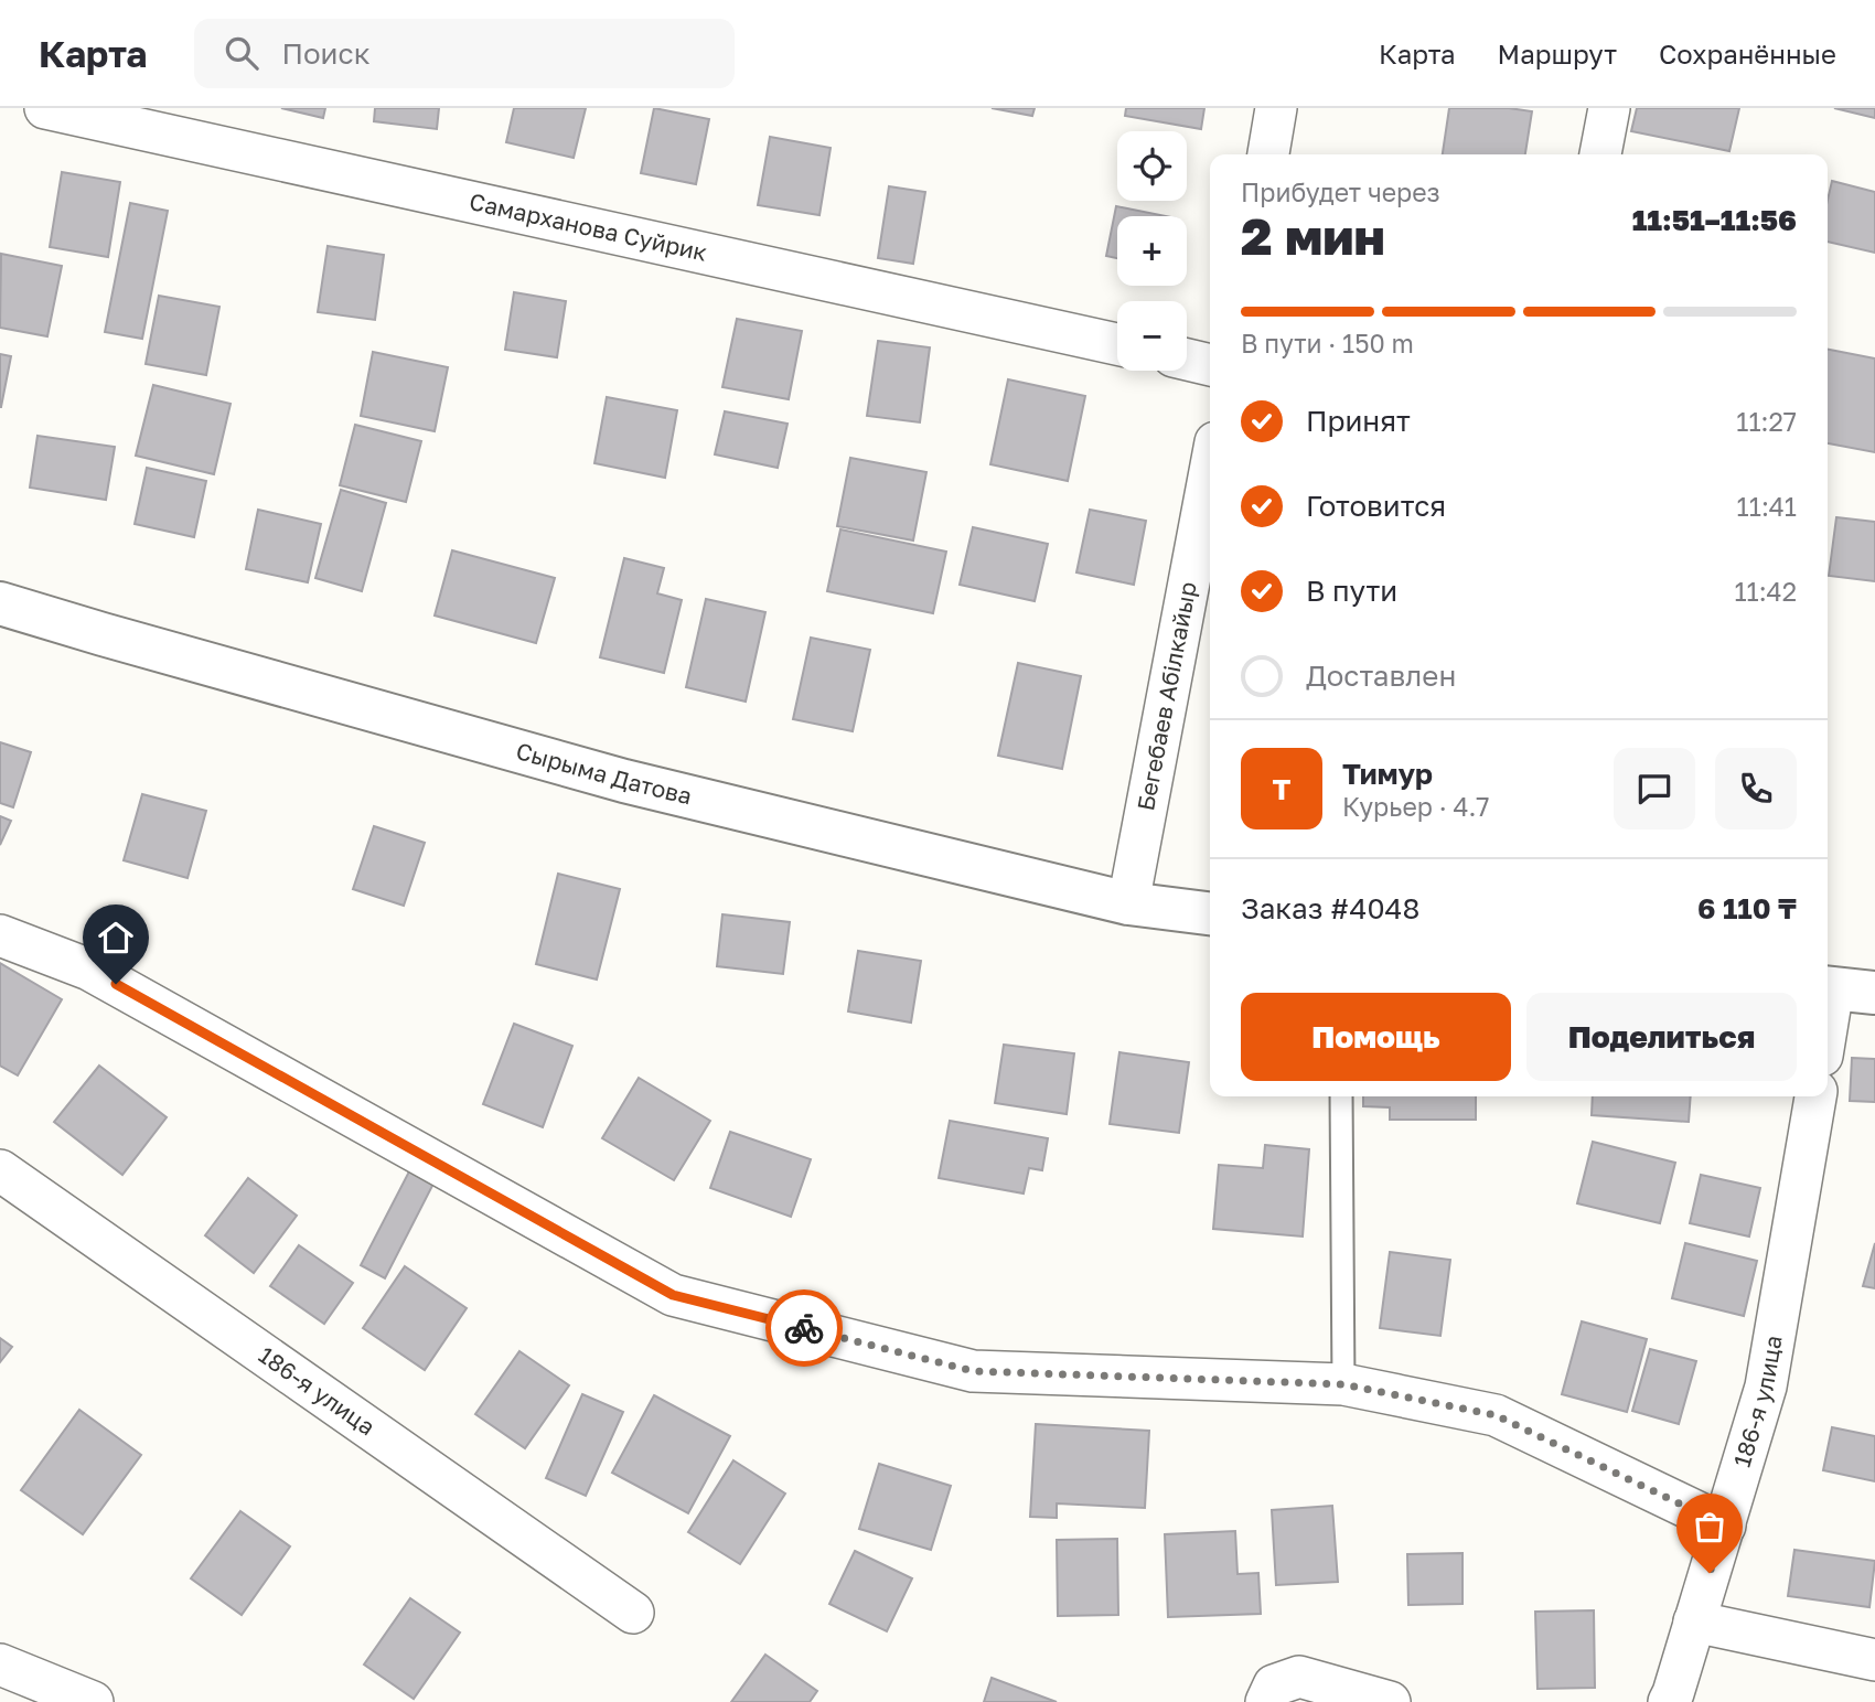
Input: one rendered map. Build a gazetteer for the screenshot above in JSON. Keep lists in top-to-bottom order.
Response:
{
  "streets": {
    "street": [
      "Самарханова Суйрик",
      "Бегебаев Абілкайыр",
      "Сырыма Датова",
      "186-я улица"
    ]
  },
  "crossings": [
    ["Бегебаев Абілкайыр", "Сырыма Датова"]
  ],
  "page": {
    "header": "Карта",
    "search": "Поиск",
    "nav": ["Карта", "Маршрут", "Сохранённые"],
    "map_buttons": ["+", "−"],
    "heading": ["2 мин", "Прибудет через", "11:51–11:56"],
    "panel": [
      "Тимур",
      "Курьер · 4.7",
      "Заказ #4048",
      "6 110 ₸"
    ],
    "bar": "В пути · 150 m",
    "list": [
      ["Принят", "11:27"],
      ["Готовится", "11:41"],
      ["В пути", "11:42"],
      "Доставлен"
    ],
    "round": "Т",
    "buttons": ["Помощь", "Поделиться"]
  }
}
